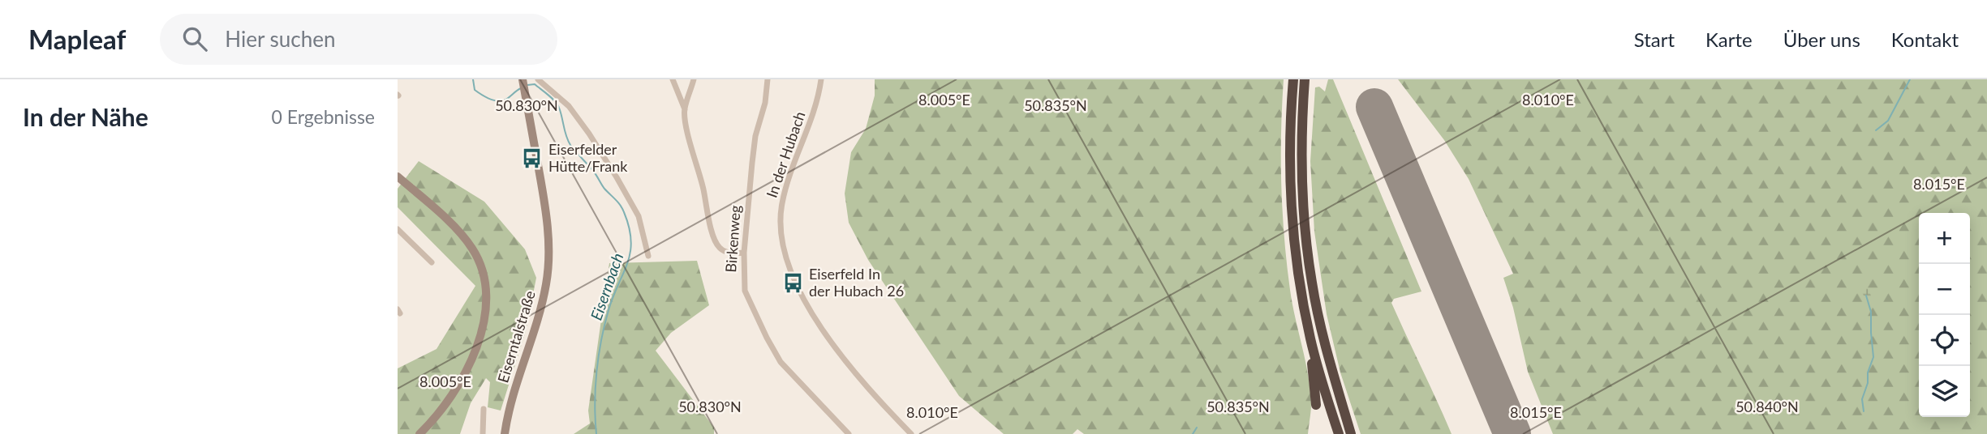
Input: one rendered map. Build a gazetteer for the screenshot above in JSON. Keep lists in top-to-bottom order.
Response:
{
  "streets": {
    "main road": ["Eiserntalstraße"],
    "street": ["In der Hubach", "Birkenweg"]
  },
  "water": ["Eisernbach"],
  "places": {
    "bus stop": ["Eiserfelder Hütte/Frank", "Eiserfeld In der Hubach 26"]
  },
  "page": {
    "header": "Mapleaf",
    "search": "Hier suchen",
    "nav": [
      "Start",
      "Karte",
      "Über uns",
      "Kontakt"
    ],
    "heading": ["In der Nähe", "0 Ergebnisse"],
    "map_buttons": ["+", "−"]
  },
  "coordinates": [
    "8.005°E",
    "8.010°E",
    "50.830°N",
    "50.835°N",
    "8.015°E",
    "50.840°N"
  ]
}
